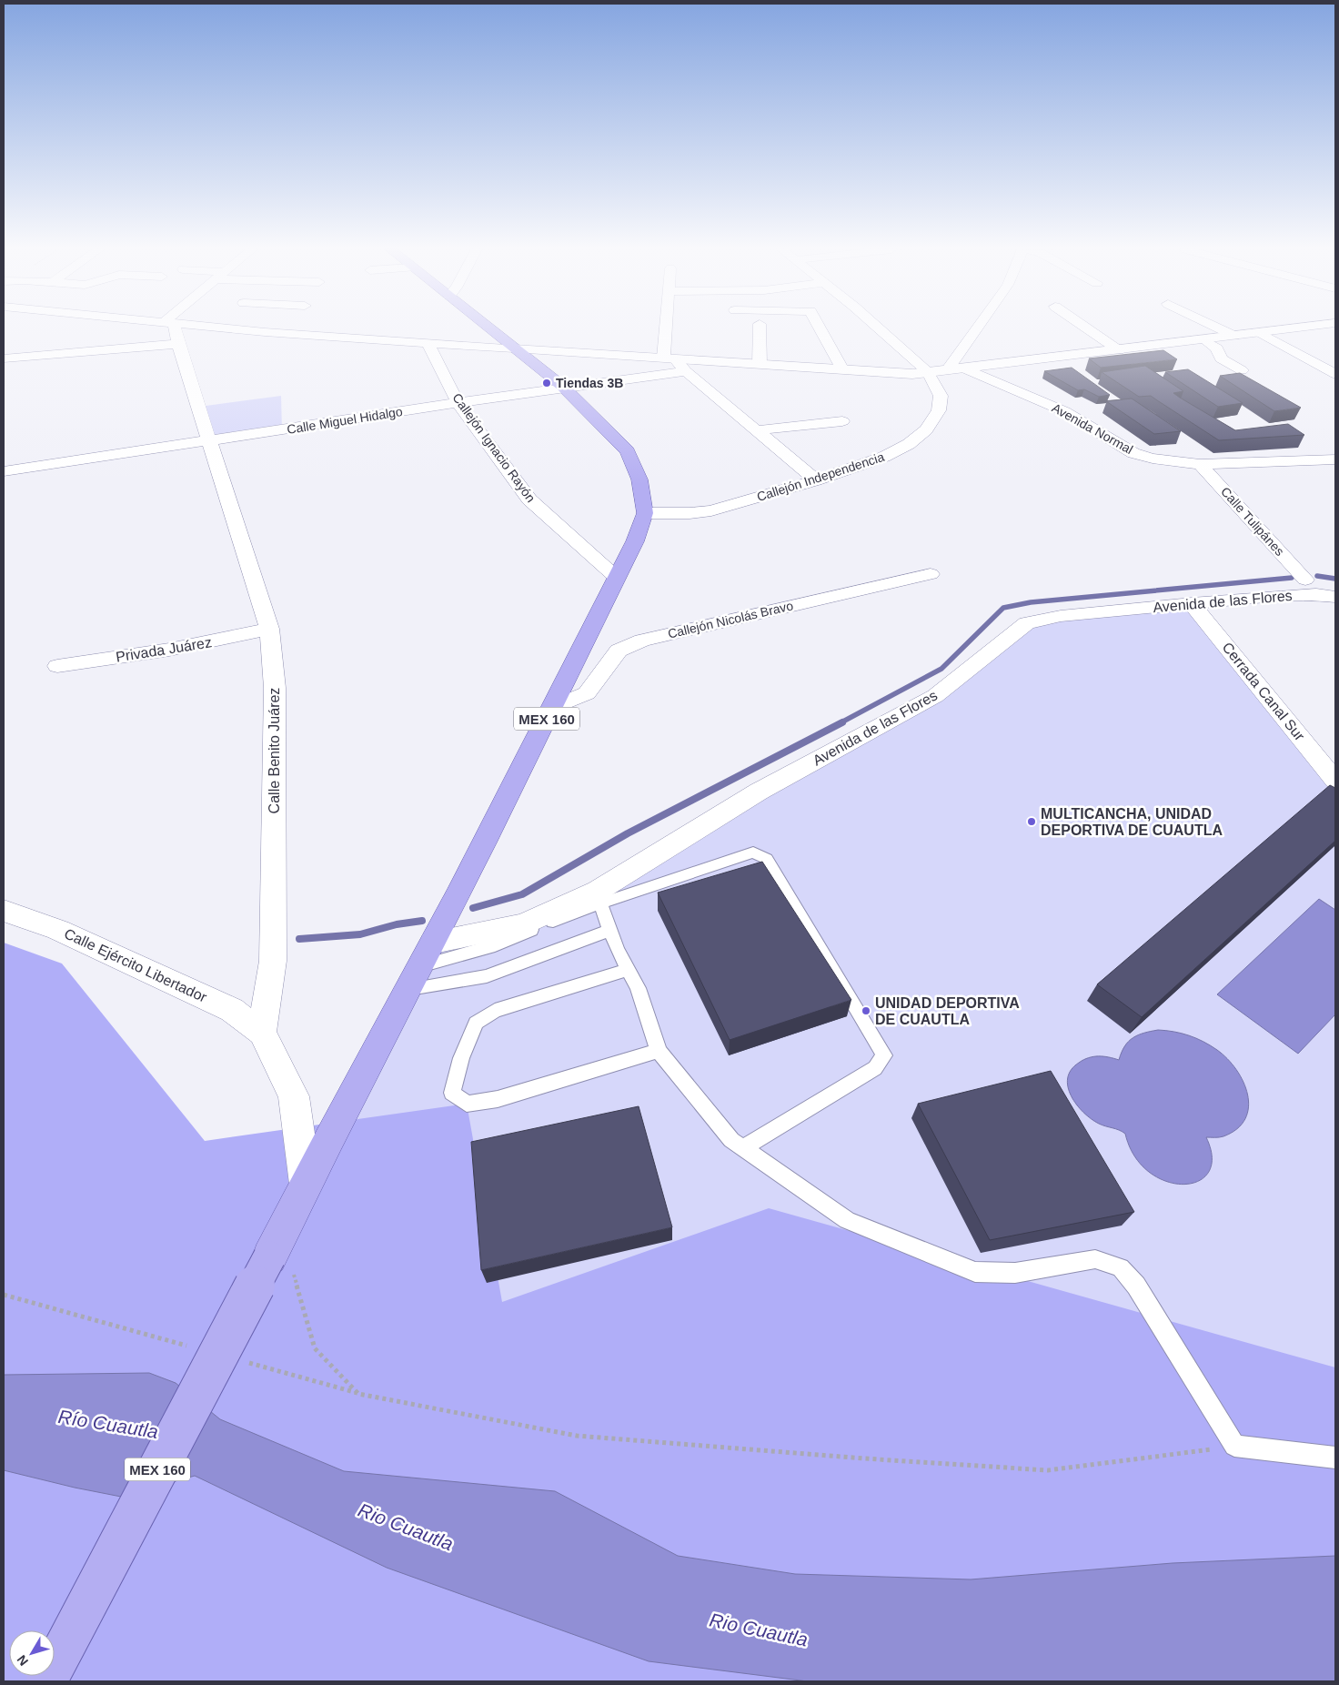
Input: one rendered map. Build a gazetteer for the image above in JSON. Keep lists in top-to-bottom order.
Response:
{
  "streets": {
    "main road": ["MEX 160"],
    "street": [
      "Calle Miguel Hidalgo",
      "Avenida Normal",
      "Callejón Ignacio Rayón",
      "Callejón Independencia",
      "Calle Tulipánes",
      "Avenida de las Flores",
      "Callejón Nicolás Bravo",
      "Privada Juárez",
      "Cerrada Canal Sur",
      "Calle Benito Juárez",
      "Calle Ejército Libertador"
    ]
  },
  "crossings": [
    ["Calle Miguel Hidalgo", "Callejón Ignacio Rayón"],
    ["Calle Miguel Hidalgo", "MEX 160"],
    ["Calle Miguel Hidalgo", "Calle Benito Juárez"],
    ["Avenida Normal", "Calle Tulipánes"],
    ["Callejón Ignacio Rayón", "MEX 160"],
    ["Callejón Independencia", "MEX 160"],
    ["Avenida de las Flores", "Cerrada Canal Sur"],
    ["Avenida de las Flores", "MEX 160"],
    ["Callejón Nicolás Bravo", "MEX 160"],
    ["Privada Juárez", "Calle Benito Juárez"],
    ["Calle Benito Juárez", "Calle Ejército Libertador"]
  ],
  "water": ["Río Cuautla", "Rio Cuautla"],
  "places": ["Tiendas 3B", "MULTICANCHA, UNIDAD DEPORTIVA DE CUAUTLA", "UNIDAD DEPORTIVA DE CUAUTLA"],
  "north": "bottom left"
}
